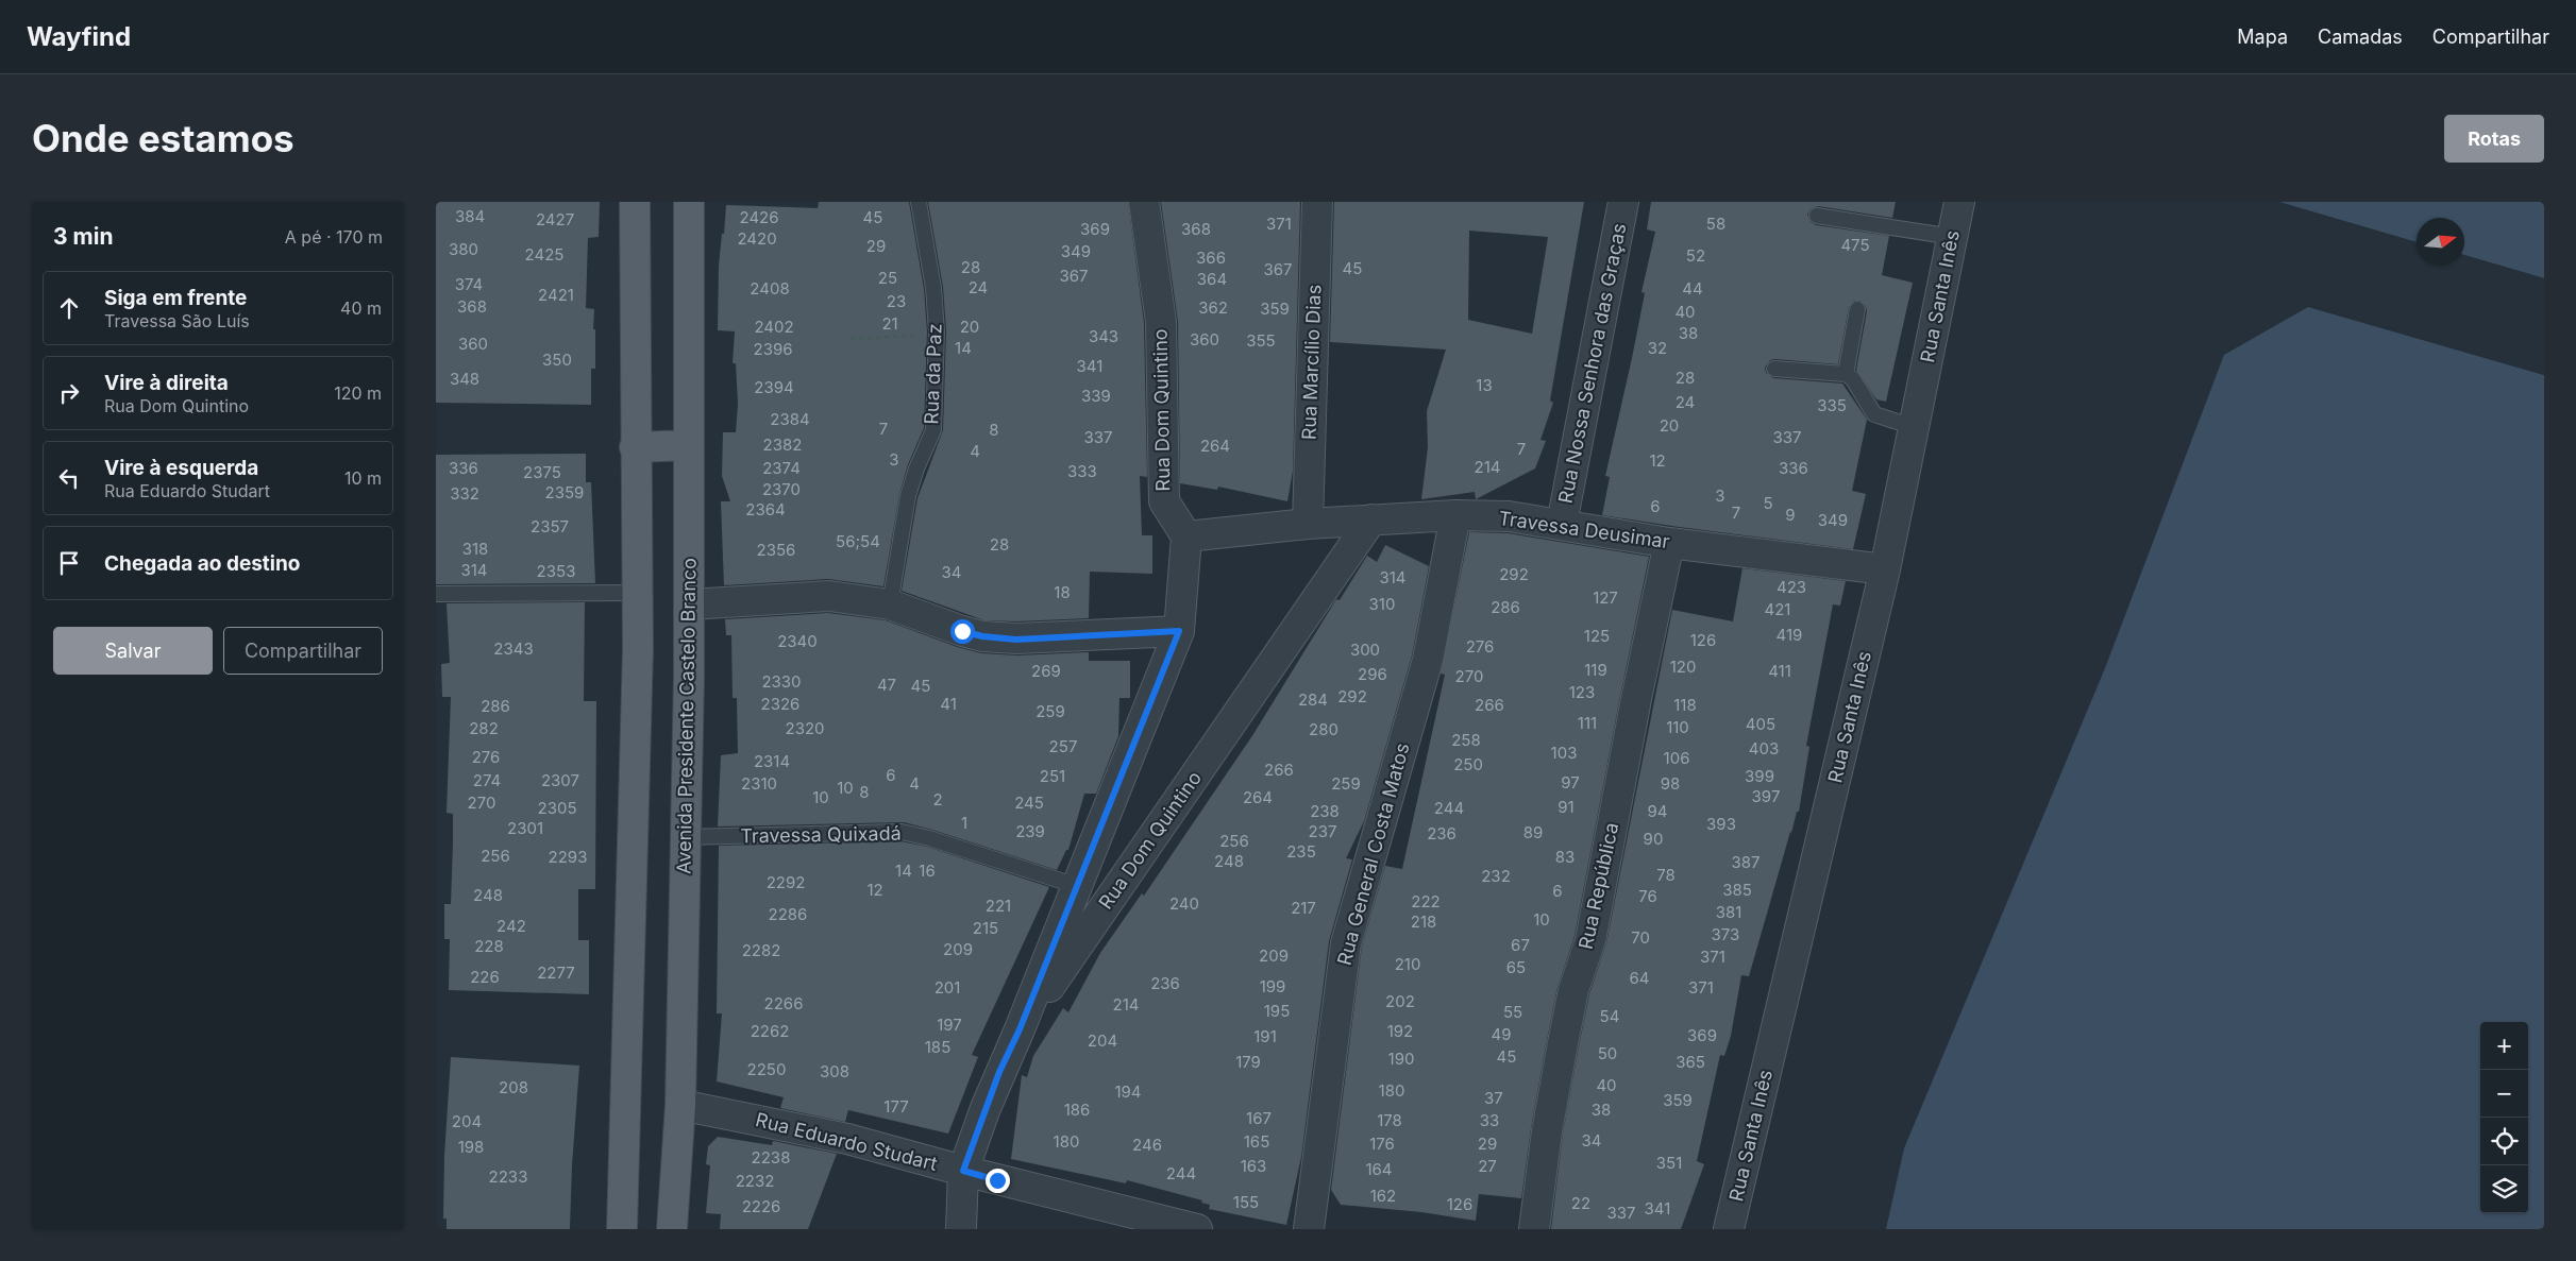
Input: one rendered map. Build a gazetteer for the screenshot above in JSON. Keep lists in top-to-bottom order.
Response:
{
  "streets": {
    "main road": ["Avenida Presidente Castelo Branco"],
    "street": [
      "Rua Santa Inês",
      "Rua Marcílio Dias",
      "Rua Nossa Senhora das Graças",
      "Rua Dom Quintino",
      "Travessa Deusimar",
      "Rua General Costa Matos",
      "Rua República",
      "Rua Eduardo Studart"
    ],
    "lane": ["Rua da Paz", "Travessa Quixadá"]
  },
  "crossings": [
    ["Rua Santa Inês", "Travessa Deusimar"],
    ["Rua Marcílio Dias", "Travessa Deusimar"],
    ["Rua Nossa Senhora das Graças", "Travessa Deusimar"],
    ["Rua Dom Quintino", "Travessa Deusimar"],
    ["Rua Dom Quintino", "Travessa Quixadá"],
    ["Rua Dom Quintino", "Rua Eduardo Studart"],
    ["Travessa Deusimar", "Rua General Costa Matos"],
    ["Travessa Deusimar", "Rua República"],
    ["Avenida Presidente Castelo Branco", "Travessa Quixadá"],
    ["Avenida Presidente Castelo Branco", "Rua Eduardo Studart"]
  ],
  "house_numbers": [
    "384",
    "2426",
    "45",
    "2427",
    "371",
    "58",
    "369",
    "368",
    "2420",
    "475",
    "29",
    "380",
    "349",
    "2425",
    "52",
    "366",
    "28",
    "45",
    "367",
    "367",
    "25",
    "364",
    "374",
    "24",
    "2408",
    "44",
    "2421",
    "23",
    "368",
    "362",
    "359",
    "40",
    "21",
    "2402",
    "20",
    "38",
    "343",
    "360",
    "355",
    "360",
    "14",
    "32",
    "2396",
    "350",
    "341",
    "28",
    "348",
    "13",
    "2394",
    "339",
    "24",
    "335",
    "2384",
    "20",
    "7",
    "8",
    "337",
    "337",
    "2382",
    "264",
    "7",
    "4",
    "3",
    "12",
    "214",
    "336",
    "2374",
    "336",
    "333",
    "2375",
    "2370",
    "2359",
    "332",
    "3",
    "5",
    "6",
    "2364",
    "7",
    "9",
    "349",
    "2357",
    "56;54",
    "28",
    "318",
    "2356",
    "314",
    "2353",
    "34",
    "292",
    "314",
    "423",
    "18",
    "127",
    "310",
    "286",
    "421",
    "419",
    "125",
    "126",
    "2340",
    "276",
    "2343",
    "300",
    "120",
    "119",
    "269",
    "411",
    "296",
    "270",
    "2330",
    "47",
    "45",
    "123",
    "292",
    "284",
    "2326",
    "41",
    "266",
    "118",
    "286",
    "259",
    "111",
    "405",
    "110",
    "282",
    "2320",
    "280",
    "258",
    "257",
    "403",
    "103",
    "276",
    "106",
    "2314",
    "250",
    "266",
    "6",
    "251",
    "399",
    "274",
    "2307",
    "97",
    "2310",
    "4",
    "259",
    "98",
    "10",
    "8",
    "397",
    "10",
    "264",
    "2",
    "270",
    "245",
    "91",
    "2305",
    "244",
    "238",
    "94",
    "1",
    "393",
    "2301",
    "239",
    "237",
    "89",
    "236",
    "90",
    "256",
    "235",
    "256",
    "2293",
    "83",
    "248",
    "387",
    "14",
    "16",
    "78",
    "232",
    "2292",
    "12",
    "385",
    "6",
    "248",
    "76",
    "222",
    "240",
    "221",
    "217",
    "381",
    "2286",
    "10",
    "218",
    "242",
    "215",
    "373",
    "70",
    "67",
    "228",
    "209",
    "2282",
    "209",
    "371",
    "210",
    "65",
    "2277",
    "226",
    "64",
    "236",
    "199",
    "201",
    "371",
    "202",
    "2266",
    "214",
    "195",
    "55",
    "54",
    "197",
    "2262",
    "192",
    "49",
    "369",
    "191",
    "204",
    "185",
    "50",
    "45",
    "190",
    "179",
    "365",
    "2250",
    "308",
    "40",
    "208",
    "180",
    "194",
    "37",
    "359",
    "177",
    "186",
    "38",
    "167",
    "178",
    "33",
    "204",
    "34",
    "180",
    "165",
    "176",
    "29",
    "246",
    "198",
    "2238",
    "351",
    "163",
    "27",
    "164",
    "244",
    "2233",
    "2232",
    "162",
    "155",
    "22",
    "126",
    "2226",
    "341",
    "337"
  ],
  "north": "right",
  "page": {
    "header": "Wayfind",
    "nav": ["Mapa", "Camadas", "Compartilhar"],
    "buttons": [
      "Rotas",
      ["Salvar", "Compartilhar"]
    ],
    "title": "Onde estamos",
    "heading": ["3 min", "A pé · 170 m"],
    "list": [
      ["Siga em frente", "Travessa São Luís", "40 m"],
      ["Vire à direita", "Rua Dom Quintino", "120 m"],
      ["Vire à esquerda", "Rua Eduardo Studart", "10 m"],
      "Chegada ao destino"
    ],
    "map_buttons": ["+", "−"]
  }
}
